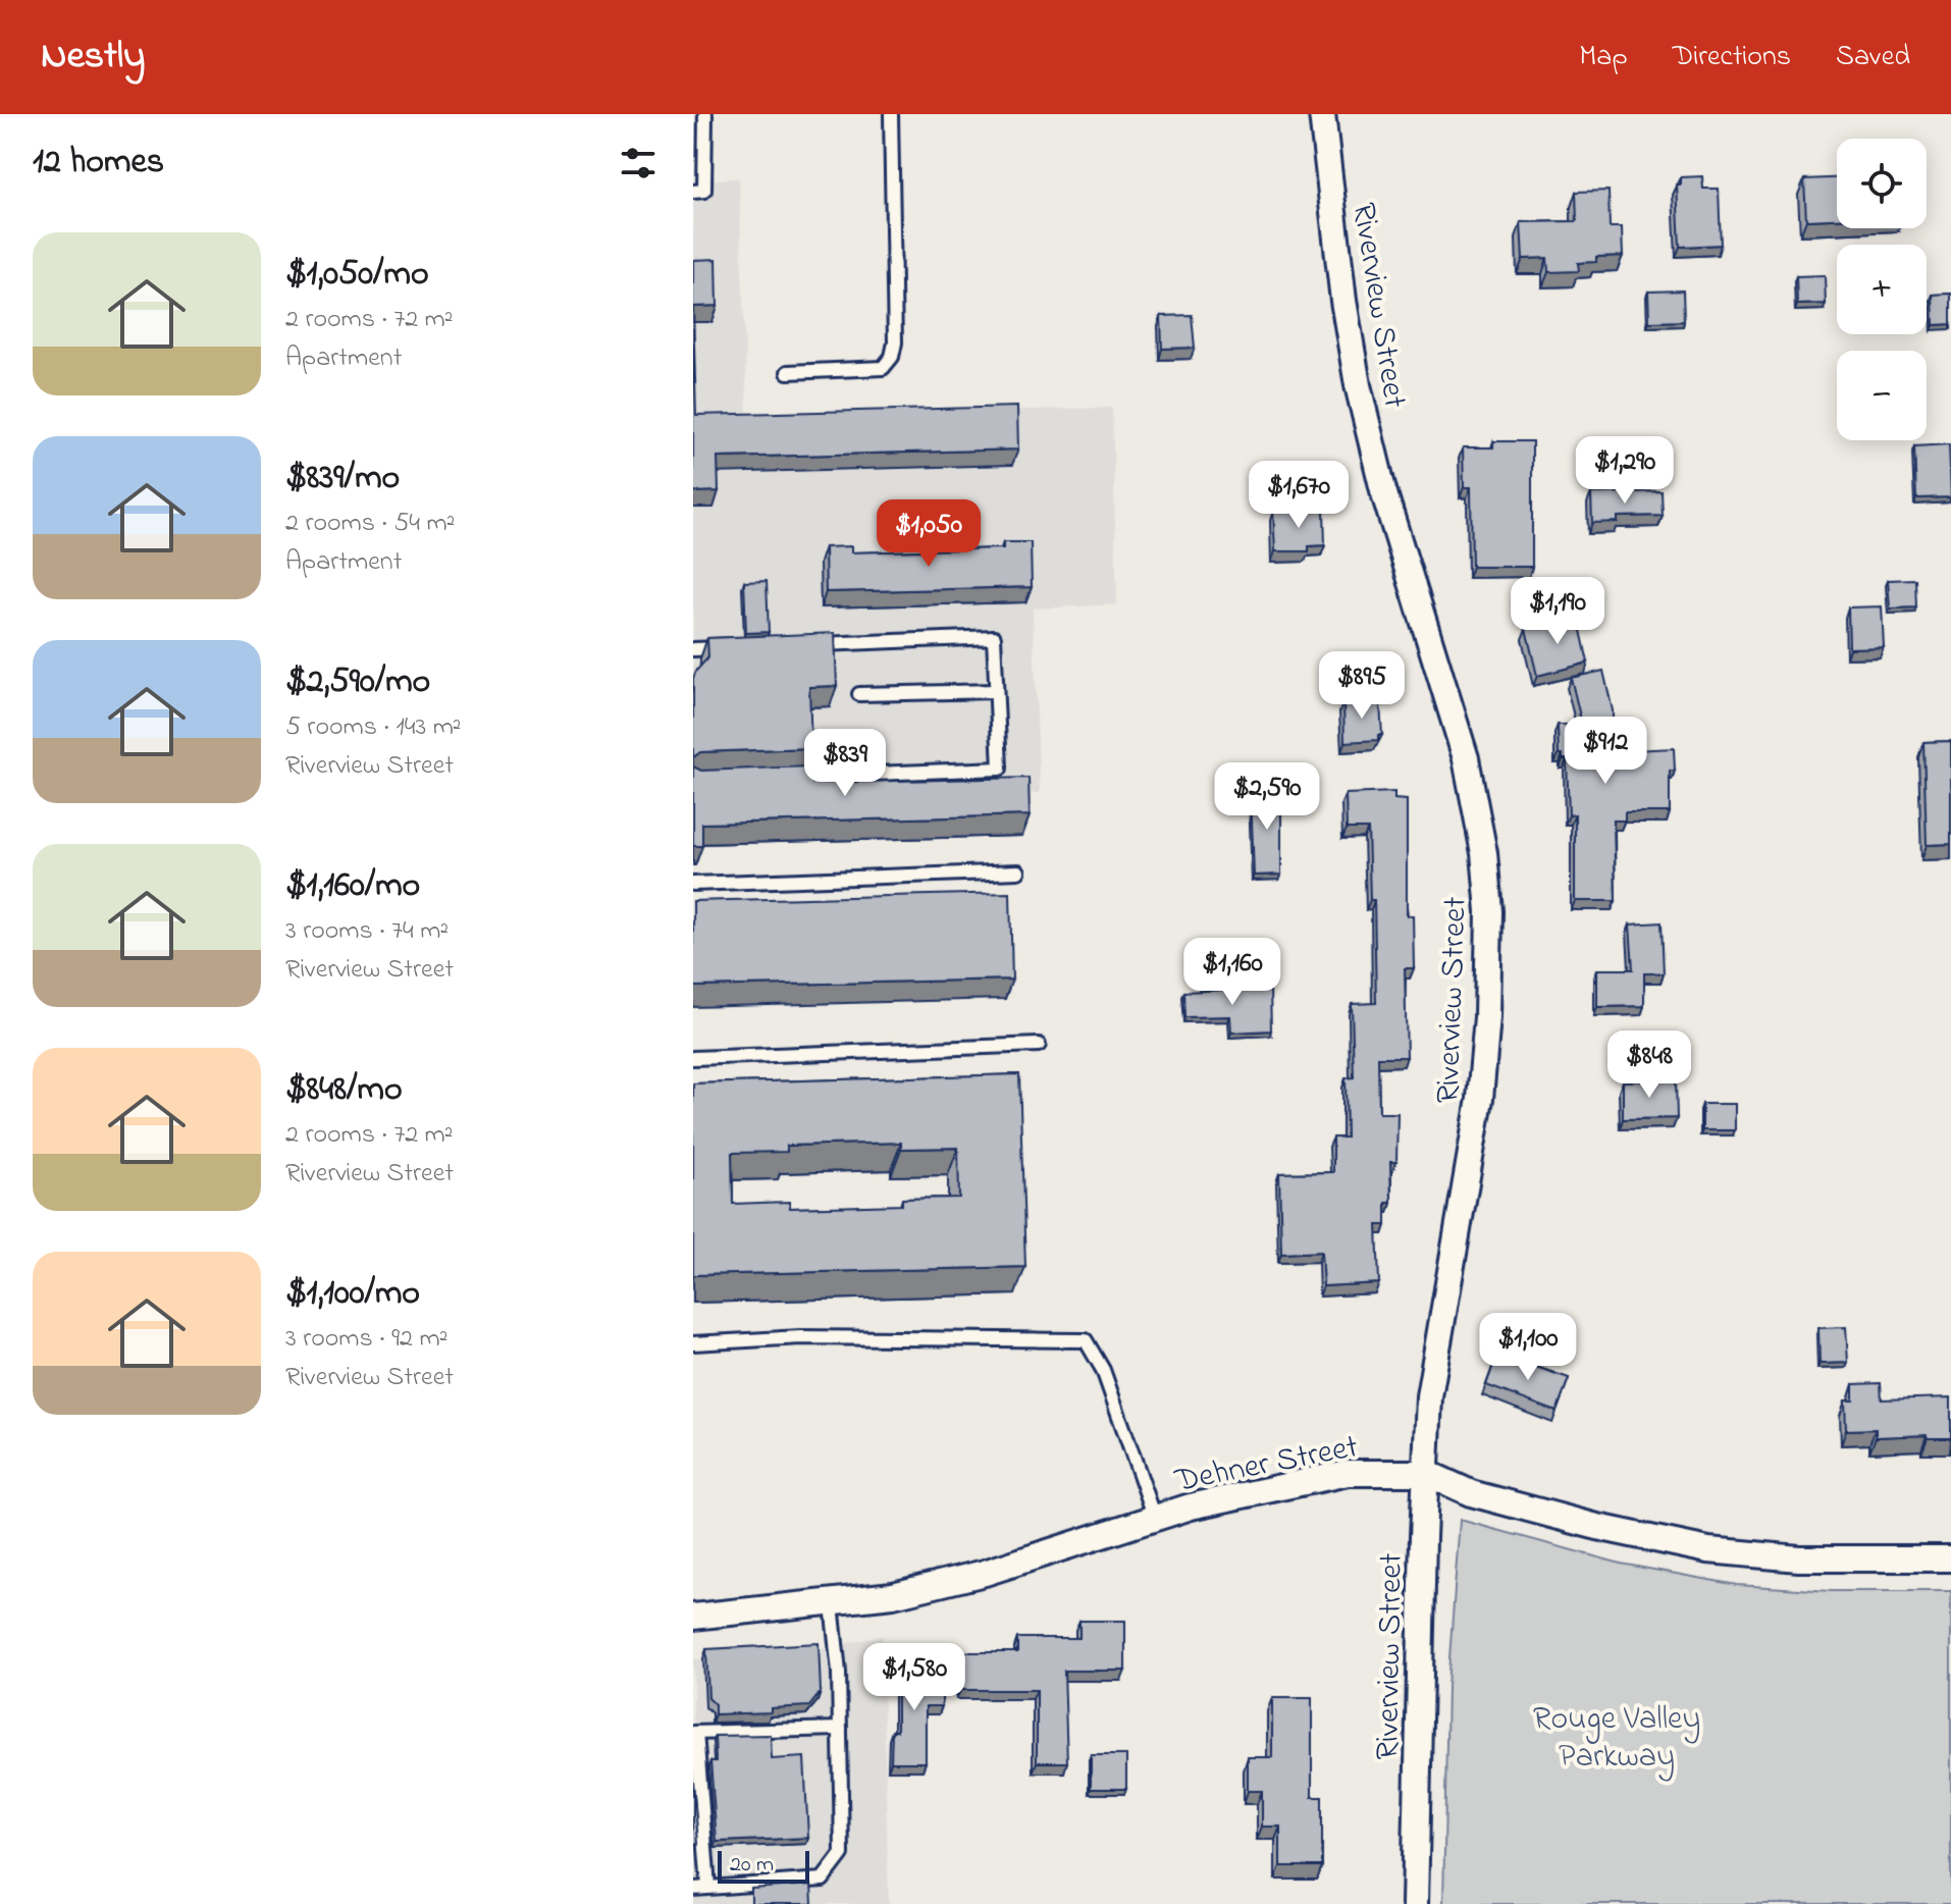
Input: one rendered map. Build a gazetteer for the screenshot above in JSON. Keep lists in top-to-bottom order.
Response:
{
  "streets": {
    "street": ["Riverview Street", "Dehner Street"]
  },
  "crossings": [
    ["Riverview Street", "Dehner Street"]
  ],
  "parks": ["Rouge Valley Parkway"],
  "scale_bar": "20 m",
  "page": {
    "header": "Nestly",
    "nav": ["Map", "Directions", "Saved"],
    "heading": "12 homes",
    "map_buttons": ["+", "−"],
    "list": [
      {
        "name": "$1,050/mo",
        "note": "2 rooms · 72 m² · Apartment"
      },
      {
        "name": "$839/mo",
        "note": "2 rooms · 54 m² · Apartment"
      },
      {
        "name": "$2,590/mo",
        "note": "5 rooms · 143 m² · Riverview Street"
      },
      {
        "name": "$1,160/mo",
        "note": "3 rooms · 74 m² · Riverview Street"
      },
      {
        "name": "$848/mo",
        "note": "2 rooms · 72 m² · Riverview Street"
      },
      {
        "name": "$1,100/mo",
        "note": "3 rooms · 92 m² · Riverview Street"
      }
    ],
    "price": [
      "$1,290",
      "$1,670",
      "$1,050",
      "$1,190",
      "$895",
      "$912",
      "$839",
      "$2,590",
      "$1,160",
      "$848",
      "$1,100",
      "$1,580"
    ],
    "scale": "20 m"
  }
}
